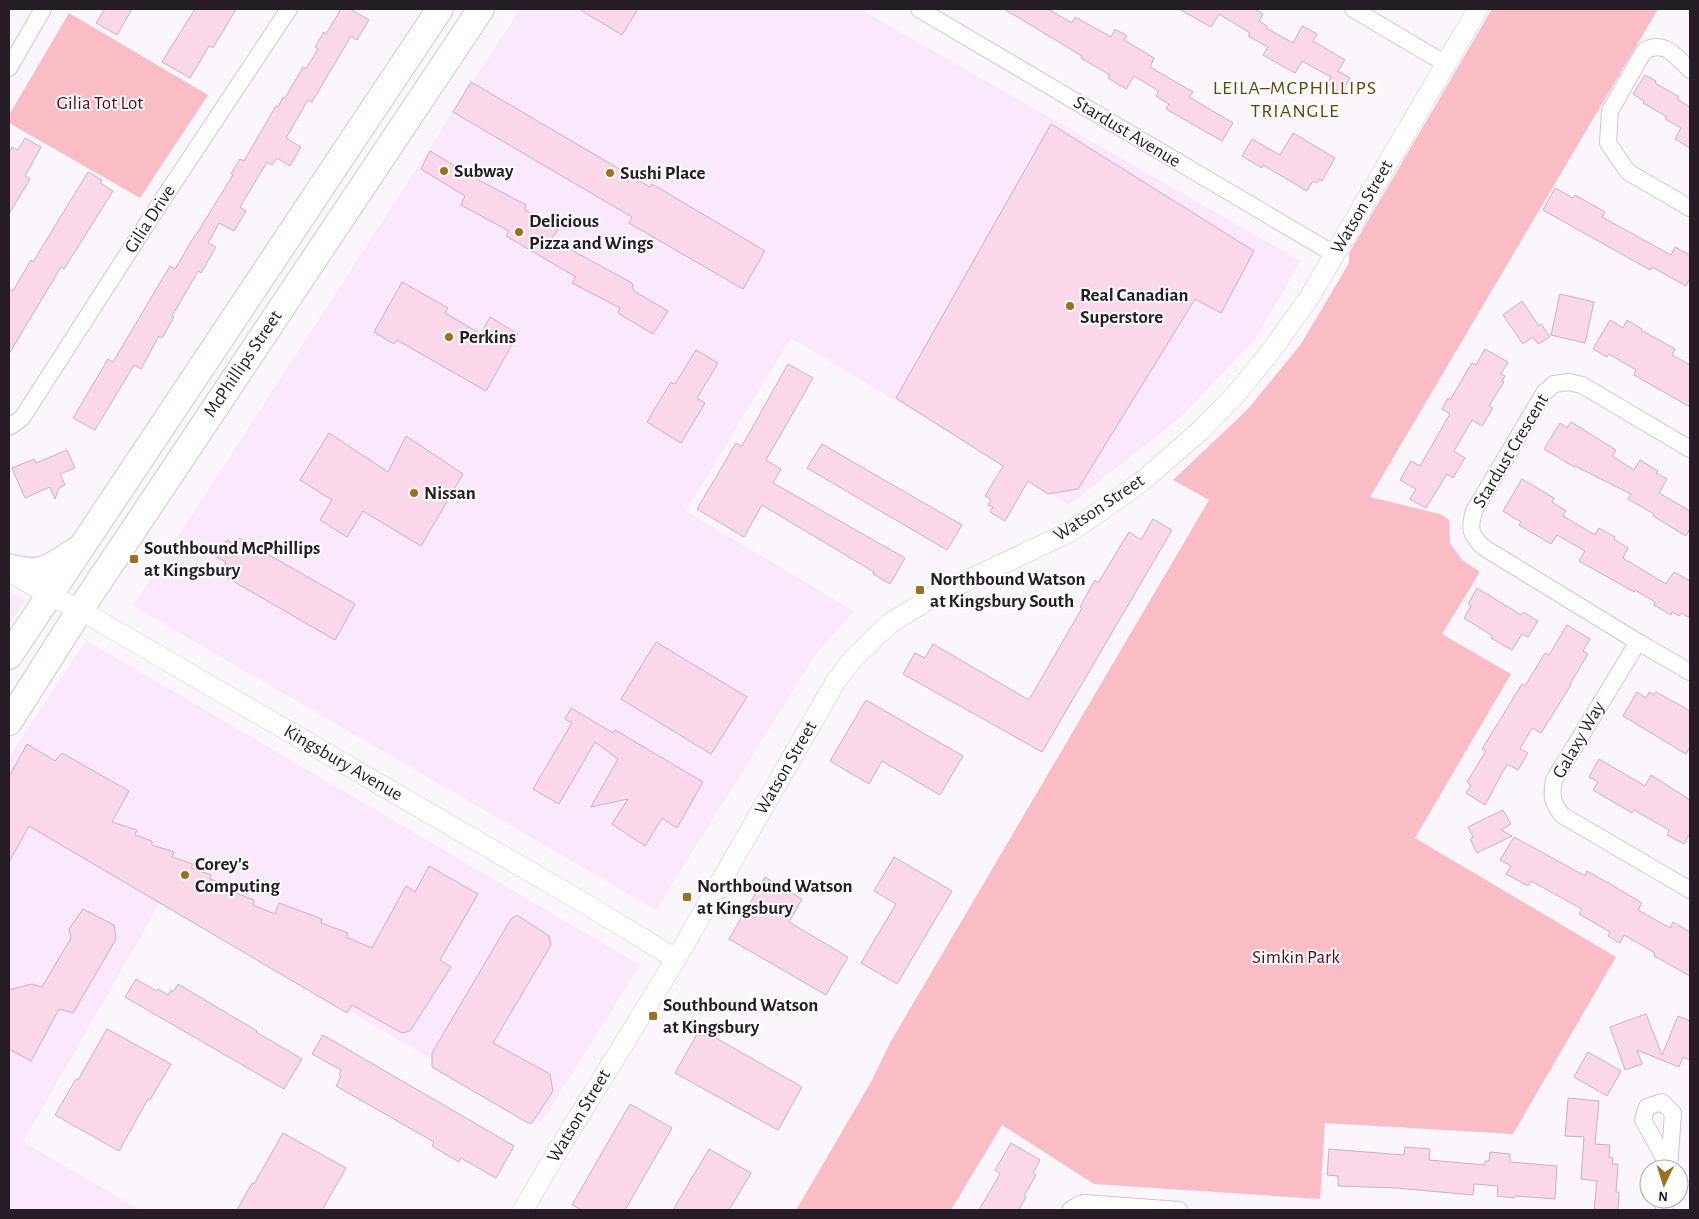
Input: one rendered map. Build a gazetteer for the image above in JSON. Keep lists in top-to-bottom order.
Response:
{
  "streets": {
    "main road": ["McPhillips Street"],
    "street": [
      "Stardust Avenue",
      "Watson Street",
      "Gilia Drive",
      "Stardust Crescent",
      "Galaxy Way",
      "Kingsbury Avenue"
    ]
  },
  "crossings": [
    ["Stardust Avenue", "Watson Street"],
    ["Watson Street", "Kingsbury Avenue"],
    ["McPhillips Street", "Kingsbury Avenue"],
    ["Stardust Crescent", "Galaxy Way"]
  ],
  "districts": ["LEILA–MCPHILLIPS TRIANGLE"],
  "parks": ["Gilia Tot Lot", "Simkin Park"],
  "places": {
    "other": [
      "Subway",
      "Sushi Place",
      "Delicious Pizza and Wings",
      "Real Canadian Superstore",
      "Perkins",
      "Nissan",
      "Corey's Computing"
    ],
    "transit": [
      "Southbound McPhillips at Kingsbury",
      "Northbound Watson at Kingsbury South",
      "Northbound Watson at Kingsbury",
      "Southbound Watson at Kingsbury"
    ]
  },
  "north": "bottom"
}
